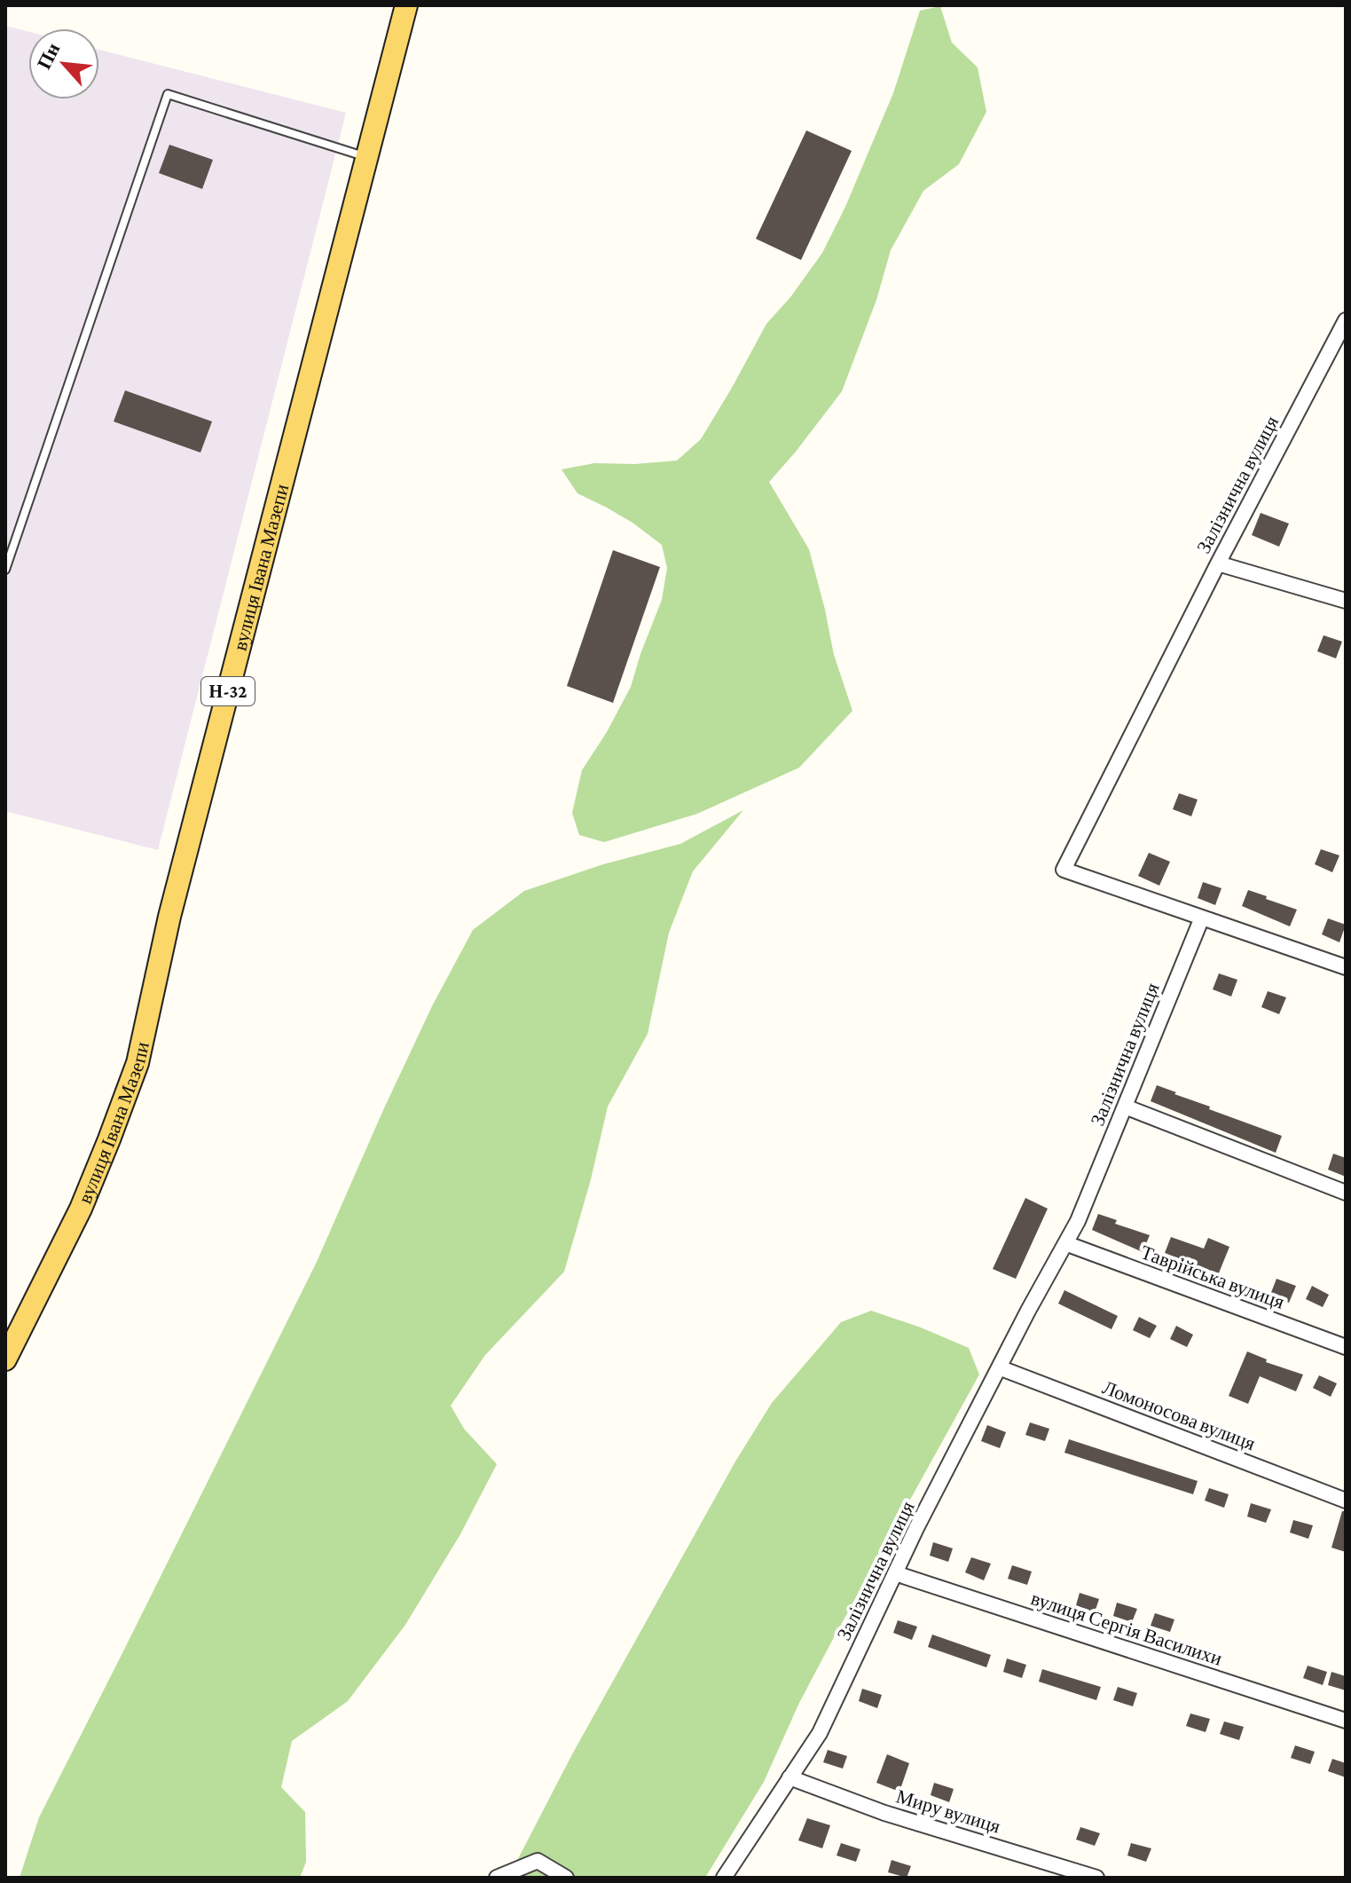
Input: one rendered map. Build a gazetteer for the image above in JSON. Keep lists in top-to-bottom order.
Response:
{
  "streets": {
    "main road": ["вулиця Івана Мазепи", "Н-32"],
    "street": [
      "Залізнична вулиця",
      "Таврійська вулиця",
      "Ломоносова вулиця",
      "вулиця Сергія Василихи",
      "Миру вулиця"
    ]
  },
  "crossings": [
    ["Залізнична вулиця", "Таврійська вулиця"],
    ["Залізнична вулиця", "Ломоносова вулиця"],
    ["Залізнична вулиця", "вулиця Сергія Василихи"],
    ["Залізнична вулиця", "Миру вулиця"]
  ],
  "north": "top left"
}
